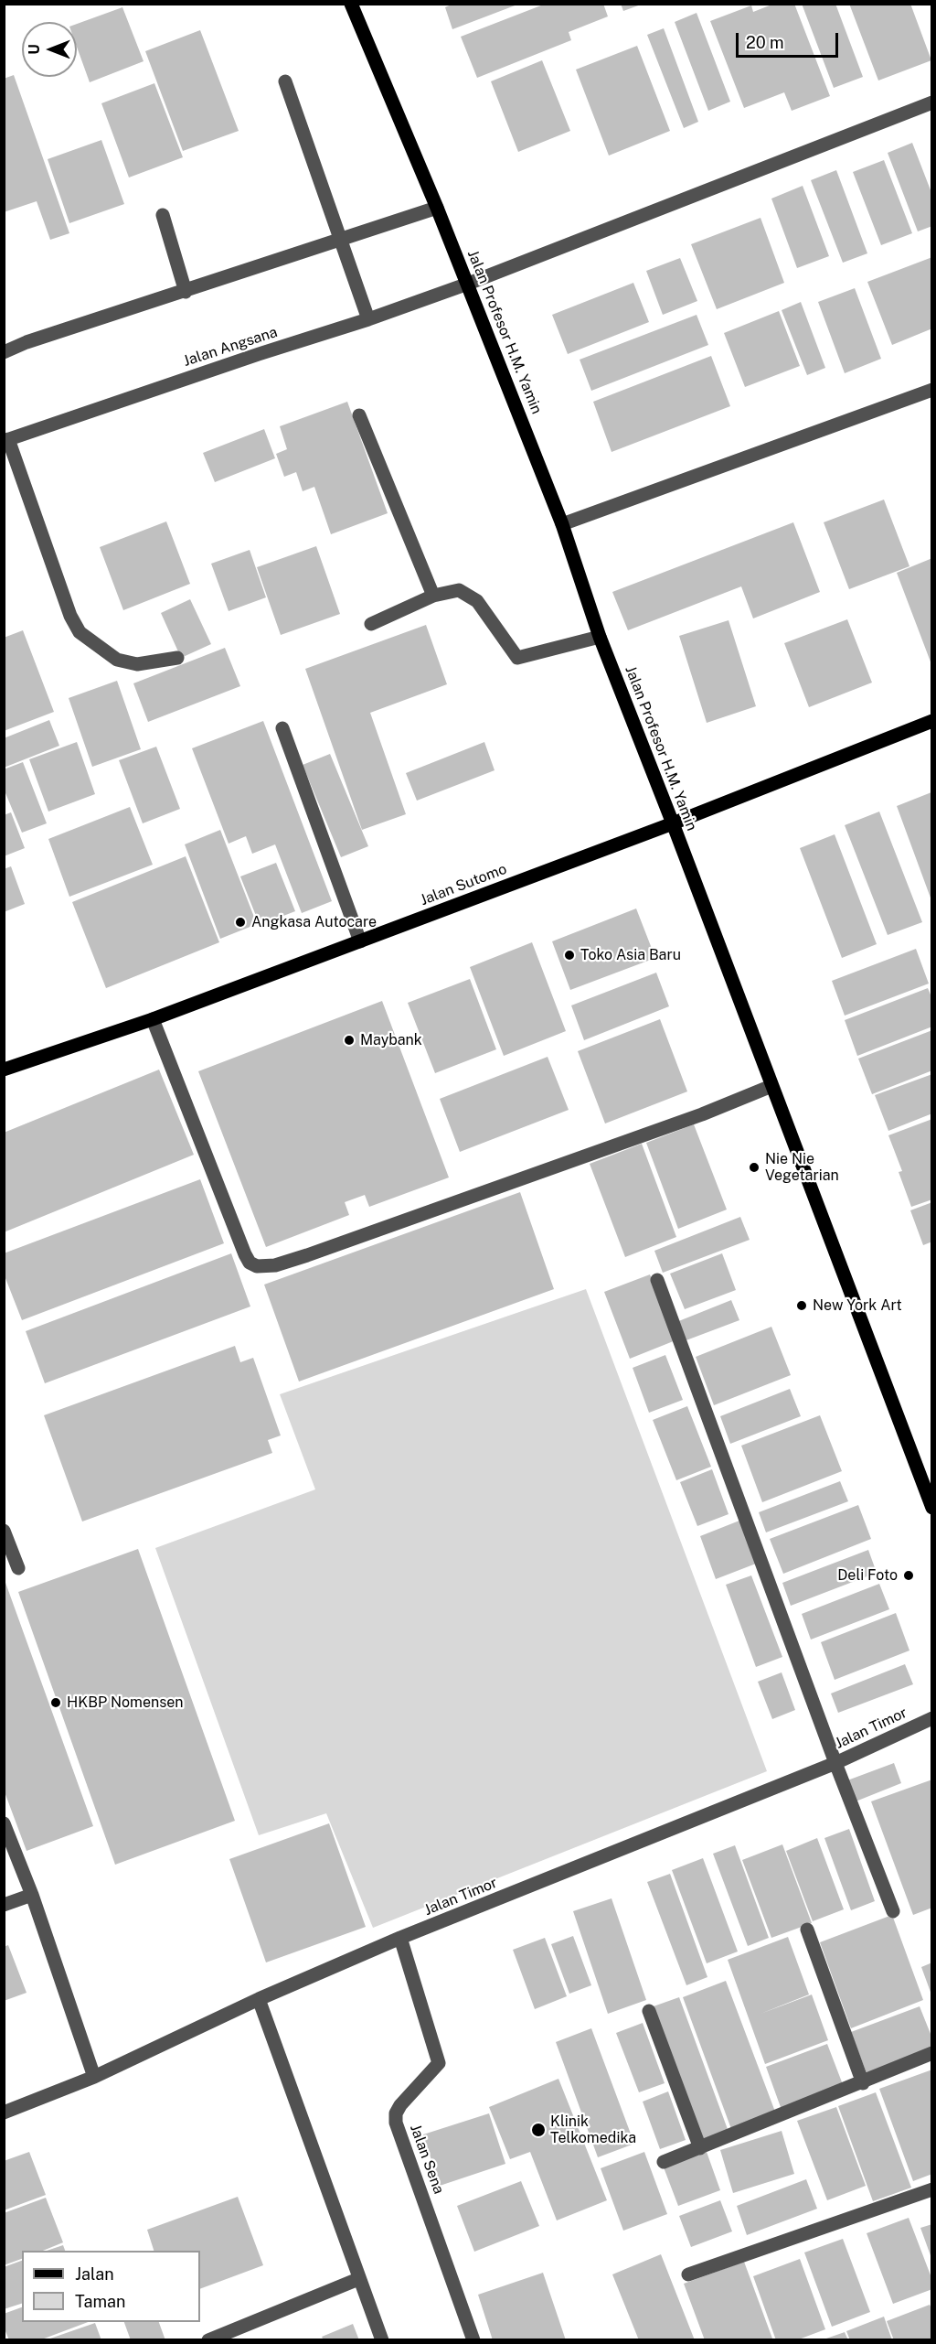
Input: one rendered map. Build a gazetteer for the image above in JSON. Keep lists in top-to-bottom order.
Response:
{
  "streets": {
    "main road": ["Jalan Profesor H.M. Yamin", "Jalan Sutomo"],
    "street": ["Jalan Angsana", "Jalan Timor", "Jalan Sena"]
  },
  "crossings": [
    ["Jalan Profesor H.M. Yamin", "Jalan Angsana"],
    ["Jalan Profesor H.M. Yamin", "Jalan Sutomo"],
    ["Jalan Timor", "Jalan Sena"]
  ],
  "places": [
    "Angkasa Autocare",
    "Toko Asia Baru",
    "Maybank",
    "Nie Nie Vegetarian",
    "New York Art",
    "Deli Foto",
    "HKBP Nomensen",
    "Klinik Telkomedika"
  ],
  "legend": ["Jalan", "Taman"],
  "scale_bar": "20 m",
  "north": "left"
}
